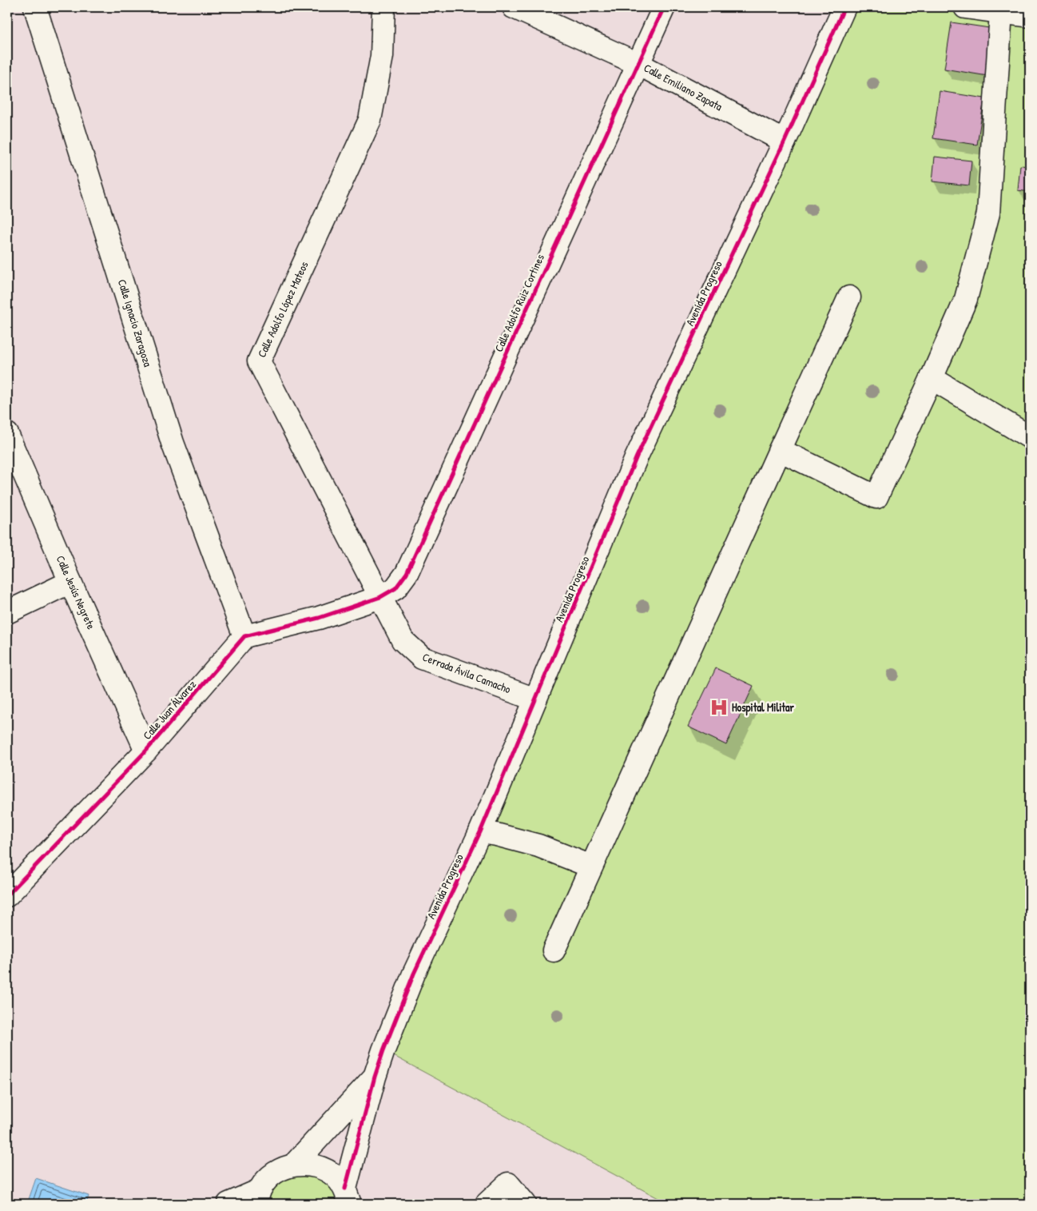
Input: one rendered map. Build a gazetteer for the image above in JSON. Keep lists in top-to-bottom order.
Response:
{
  "streets": {
    "street": [
      "Calle Emiliano Zapata",
      "Avenida Progreso",
      "Calle Adolfo Ruiz Cortines",
      "Calle Adolfo López Mateos",
      "Calle Ignacio Zaragoza",
      "Calle Jesús Negrete",
      "Cerrada Ávila Camacho",
      "Calle Juan Álvarez"
    ]
  },
  "crossings": [
    ["Calle Emiliano Zapata", "Avenida Progreso"],
    ["Calle Emiliano Zapata", "Calle Adolfo Ruiz Cortines"],
    ["Avenida Progreso", "Cerrada Ávila Camacho"],
    ["Calle Adolfo Ruiz Cortines", "Calle Adolfo López Mateos"],
    ["Calle Adolfo Ruiz Cortines", "Cerrada Ávila Camacho"],
    ["Calle Adolfo López Mateos", "Cerrada Ávila Camacho"],
    ["Calle Ignacio Zaragoza", "Calle Juan Álvarez"],
    ["Calle Jesús Negrete", "Calle Juan Álvarez"]
  ],
  "places": {
    "hospital": ["Hospital Militar"]
  }
}
